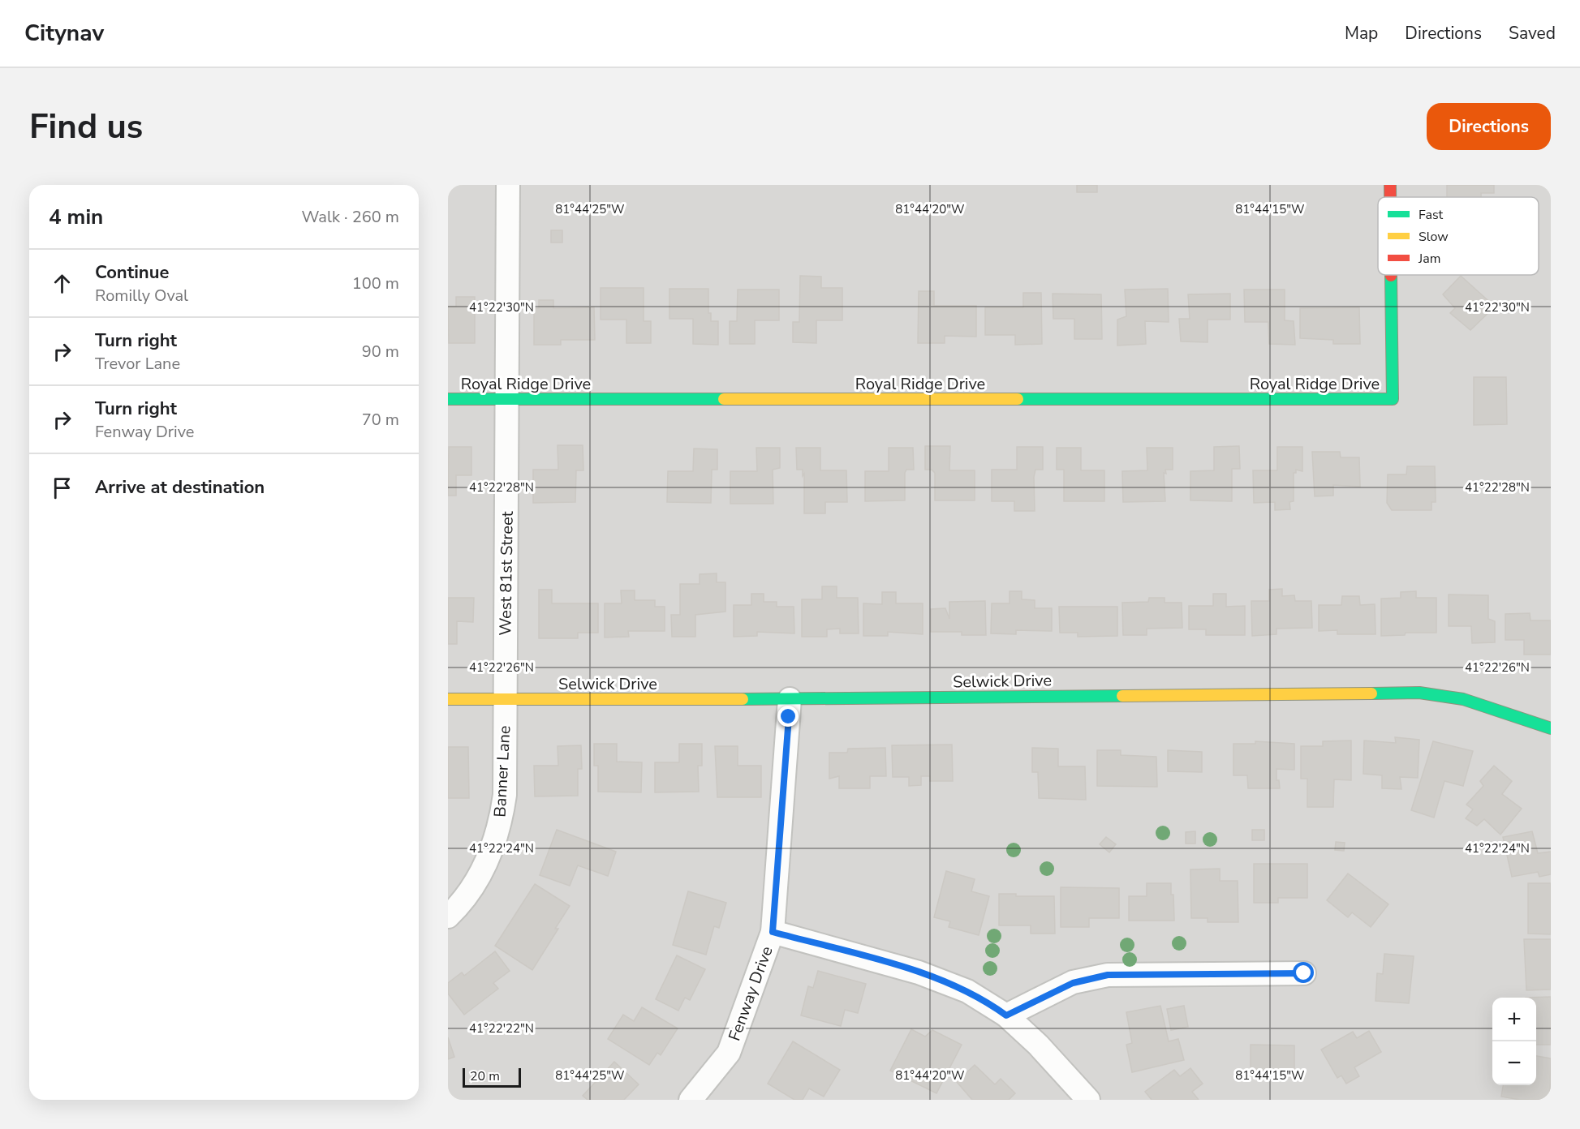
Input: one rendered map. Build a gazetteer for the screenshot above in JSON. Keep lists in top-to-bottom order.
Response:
{
  "streets": {
    "street": [
      "Royal Ridge Drive",
      "West 81st Street",
      "Selwick Drive",
      "Banner Lane",
      "Fenway Drive"
    ]
  },
  "crossings": [
    ["Royal Ridge Drive", "West 81st Street"],
    ["West 81st Street", "Selwick Drive"],
    ["West 81st Street", "Banner Lane"],
    ["Selwick Drive", "Banner Lane"],
    ["Selwick Drive", "Fenway Drive"]
  ],
  "legend": ["Fast", "Slow", "Jam"],
  "scale_bar": "20 m",
  "page": {
    "header": "Citynav",
    "nav": ["Map", "Directions", "Saved"],
    "buttons": "Directions",
    "title": "Find us",
    "heading": ["4 min", "Walk · 260 m"],
    "list": [
      ["Continue", "Romilly Oval", "100 m"],
      ["Turn right", "Trevor Lane", "90 m"],
      ["Turn right", "Fenway Drive", "70 m"],
      "Arrive at destination"
    ],
    "map_buttons": ["+", "−"],
    "scale": "20 m"
  },
  "coordinates": [
    "81°44'25\"W",
    "81°44'20\"W",
    "81°44'15\"W",
    "41°22'30\"N",
    "41°22'28\"N",
    "41°22'26\"N",
    "41°22'24\"N",
    "41°22'22\"N"
  ]
}
